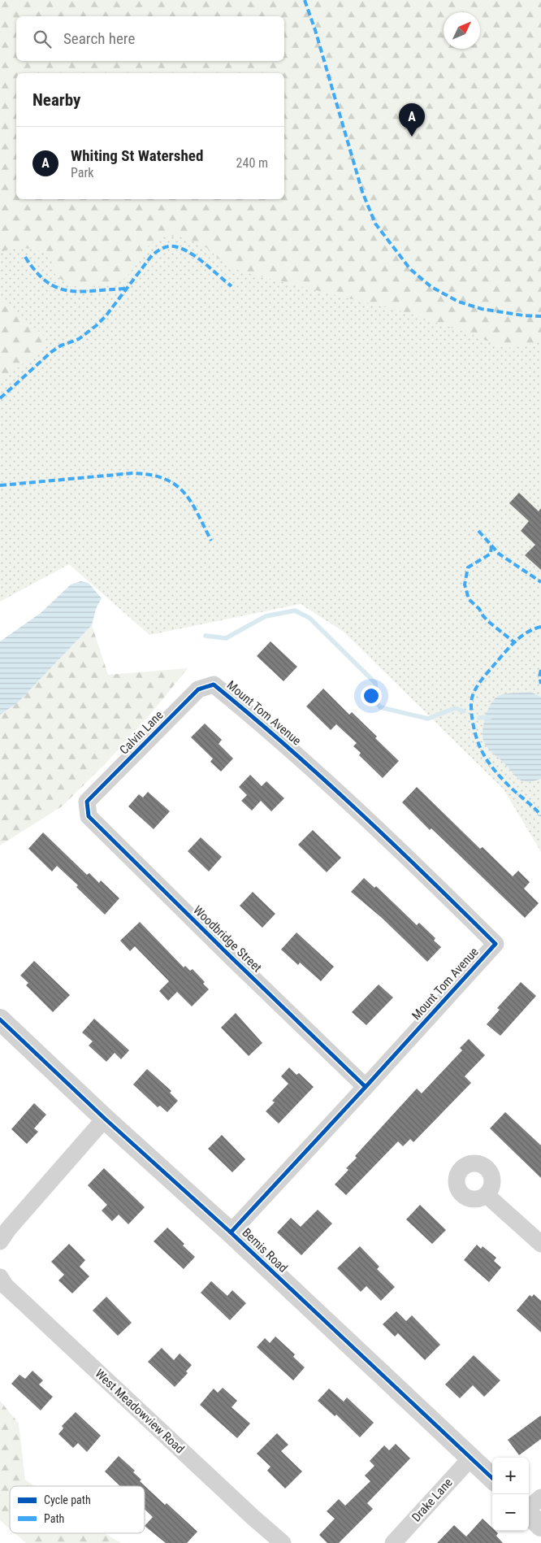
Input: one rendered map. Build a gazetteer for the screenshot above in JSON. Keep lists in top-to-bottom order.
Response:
{
  "streets": {
    "street": [
      "Mount Tom Avenue",
      "Calvin Lane",
      "Woodbridge Street",
      "Bemis Road",
      "West Meadowview Road",
      "Drake Lane"
    ]
  },
  "crossings": [
    ["Mount Tom Avenue", "Calvin Lane"],
    ["Mount Tom Avenue", "Woodbridge Street"],
    ["Mount Tom Avenue", "Bemis Road"],
    ["Calvin Lane", "Woodbridge Street"],
    ["Bemis Road", "Drake Lane"]
  ],
  "legend": ["Cycle path", "Path"],
  "north": "top right",
  "page": {
    "search": "Search here",
    "heading": "Nearby",
    "pins": "A",
    "list": [
      {
        "mark": "A",
        "name": "Whiting St Watershed",
        "note": "Park",
        "value": "240 m"
      }
    ],
    "map_buttons": ["+", "−"]
  }
}
